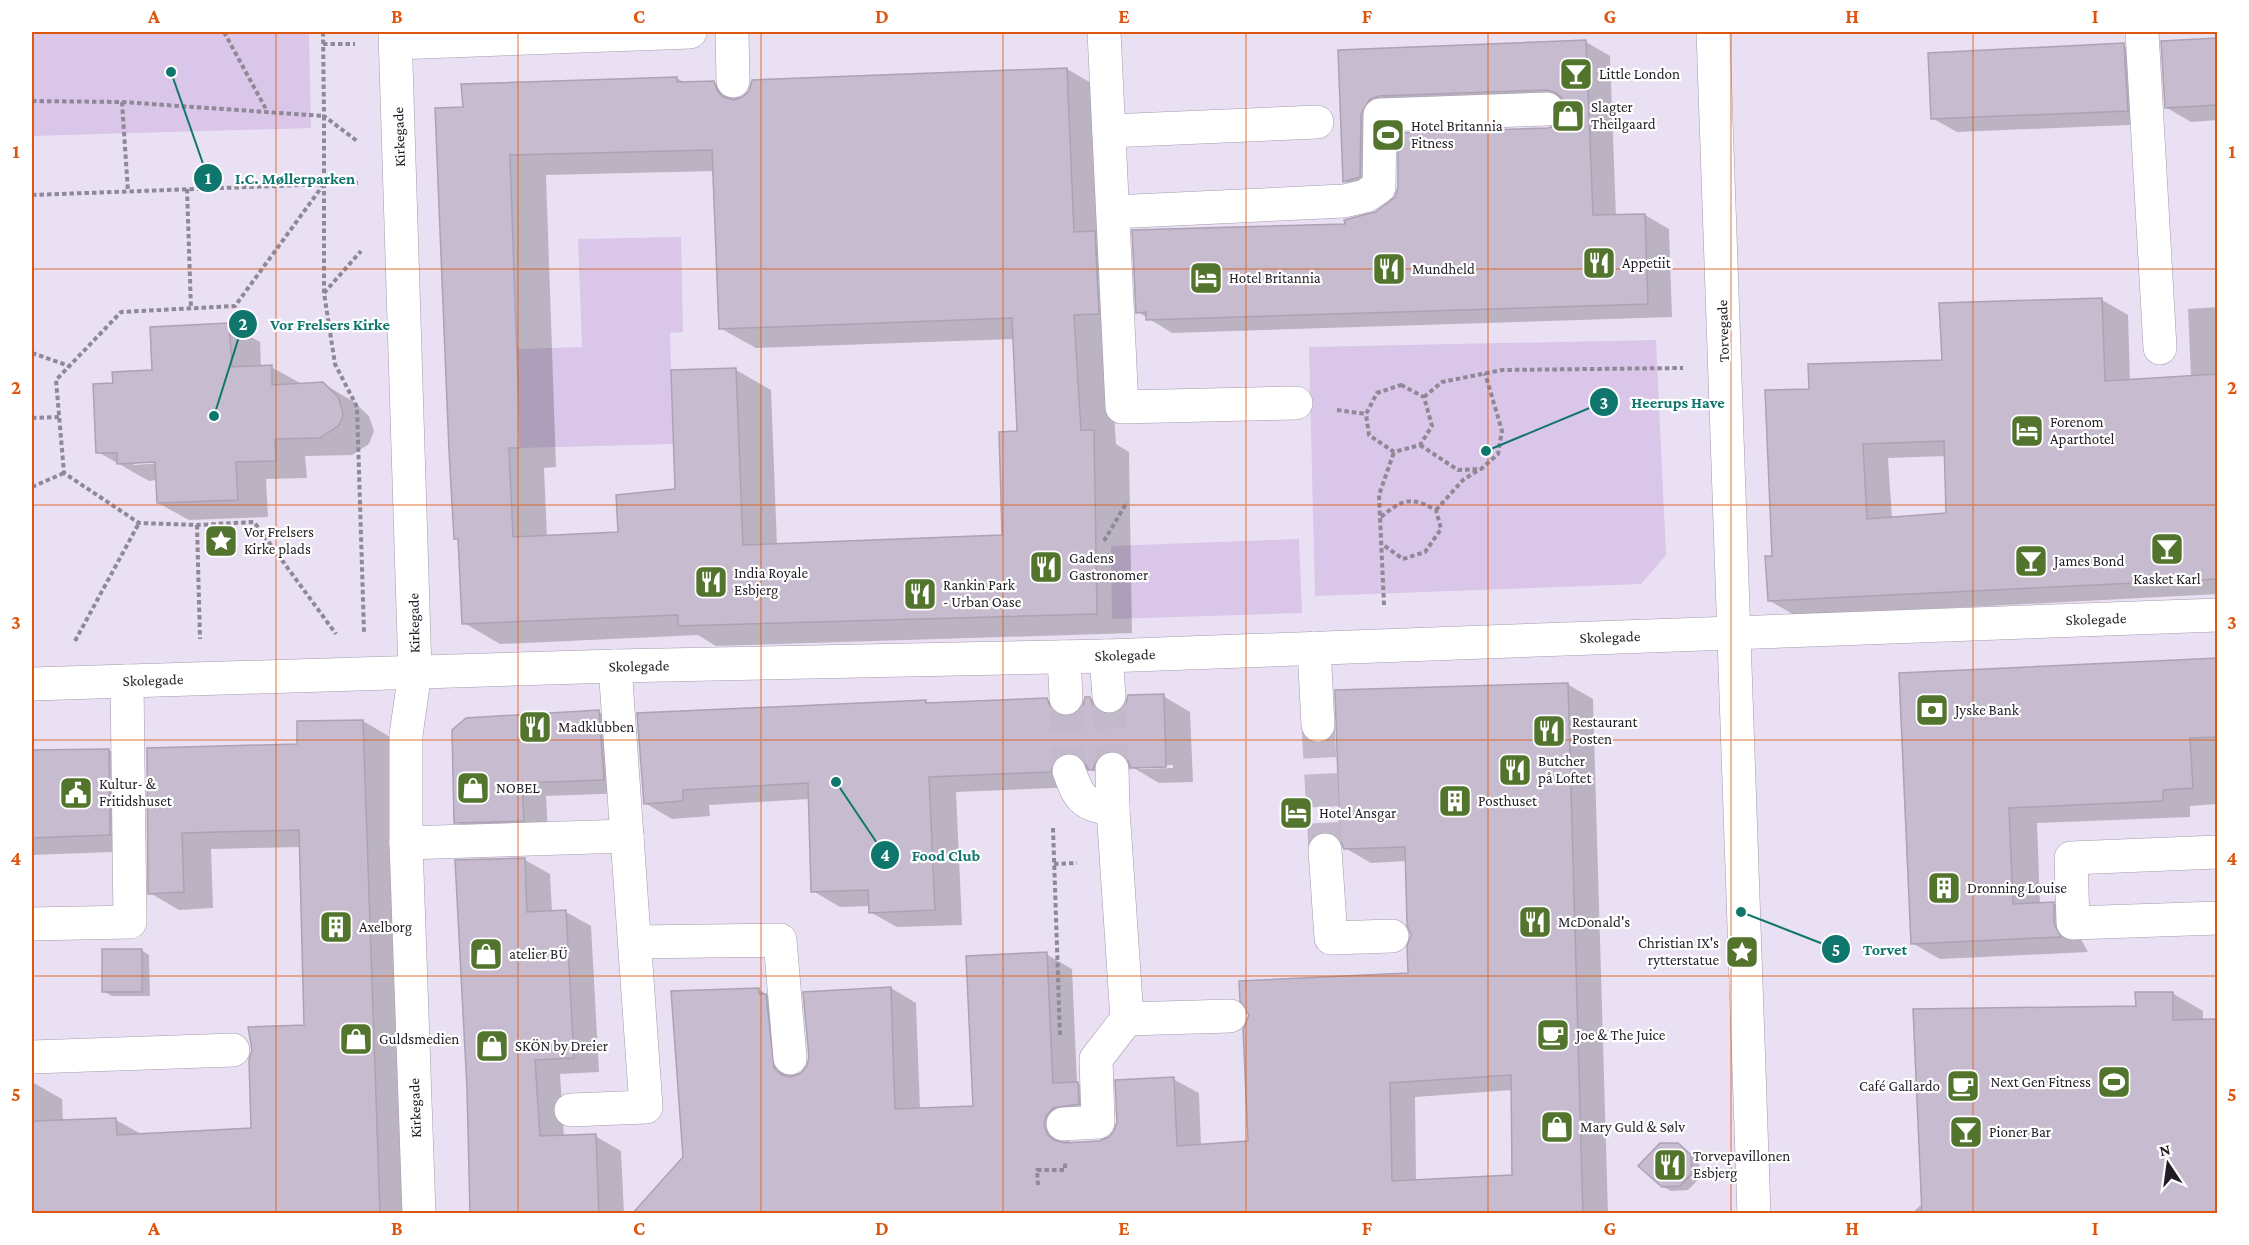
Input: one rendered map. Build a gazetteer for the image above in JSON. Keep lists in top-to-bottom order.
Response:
{
  "streets": {
    "street": ["Kirkegade", "Torvegade", "Skolegade"]
  },
  "crossings": [
    ["Kirkegade", "Skolegade"],
    ["Torvegade", "Skolegade"]
  ],
  "places": {
    "other": [
      "I.C. Møllerparken",
      "Vor Frelsers Kirke",
      "Heerups Have",
      "Food Club",
      "Torvet"
    ],
    "bar": [
      "Little London",
      "Kasket Karl",
      "James Bond",
      "Pioner Bar"
    ],
    "shop": [
      "Slagter Theilgaard",
      "NOBEL",
      "atelier BÜ",
      "Guldsmedien",
      "SKÖN by Dreier",
      "Mary Guld & Sølv"
    ],
    "sports": ["Hotel Britannia Fitness", "Next Gen Fitness"],
    "restaurant": [
      "Appetiit",
      "Mundheld",
      "Gadens Gastronomer",
      "India Royale Esbjerg",
      "Rankin Park - Urban Oase",
      "Madklubben",
      "Restaurant Posten",
      "Butcher på Loftet",
      "McDonald's",
      "Torvepavillonen Esbjerg"
    ],
    "hotel": ["Hotel Britannia", "Forenom Aparthotel", "Hotel Ansgar"],
    "place": ["Vor Frelsers Kirke plads", "Christian IX's rytterstatue"],
    "bank": ["Jyske Bank"],
    "public building": ["Kultur- & Fritidshuset"],
    "building": ["Posthuset", "Dronning Louise", "Axelborg"],
    "cafe": ["Joe & The Juice", "Café Gallardo"]
  },
  "north": "top",
  "grid": {
    "columns": [
      "A",
      "B",
      "C",
      "D",
      "E",
      "F",
      "G",
      "H",
      "I"
    ],
    "rows": [
      "1",
      "2",
      "3",
      "4",
      "5"
    ]
  }
}
